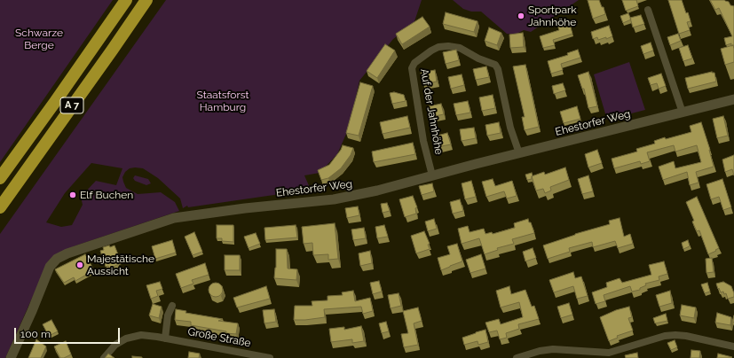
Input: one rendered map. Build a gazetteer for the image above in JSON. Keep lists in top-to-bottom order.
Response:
{
  "streets": {
    "highway": ["A 7"],
    "main road": ["Ehestorfer Weg"],
    "street": ["Auf der Jahnhöhe", "Große Straße"]
  },
  "crossings": [
    ["Auf der Jahnhöhe", "Ehestorfer Weg"]
  ],
  "parks": ["Schwarze Berge", "Staatsforst Hamburg"],
  "places": ["Sportpark Jahnhöhe", "Elf Buchen", "Majestätische Aussicht"],
  "scale_bar": "100 m"
}
